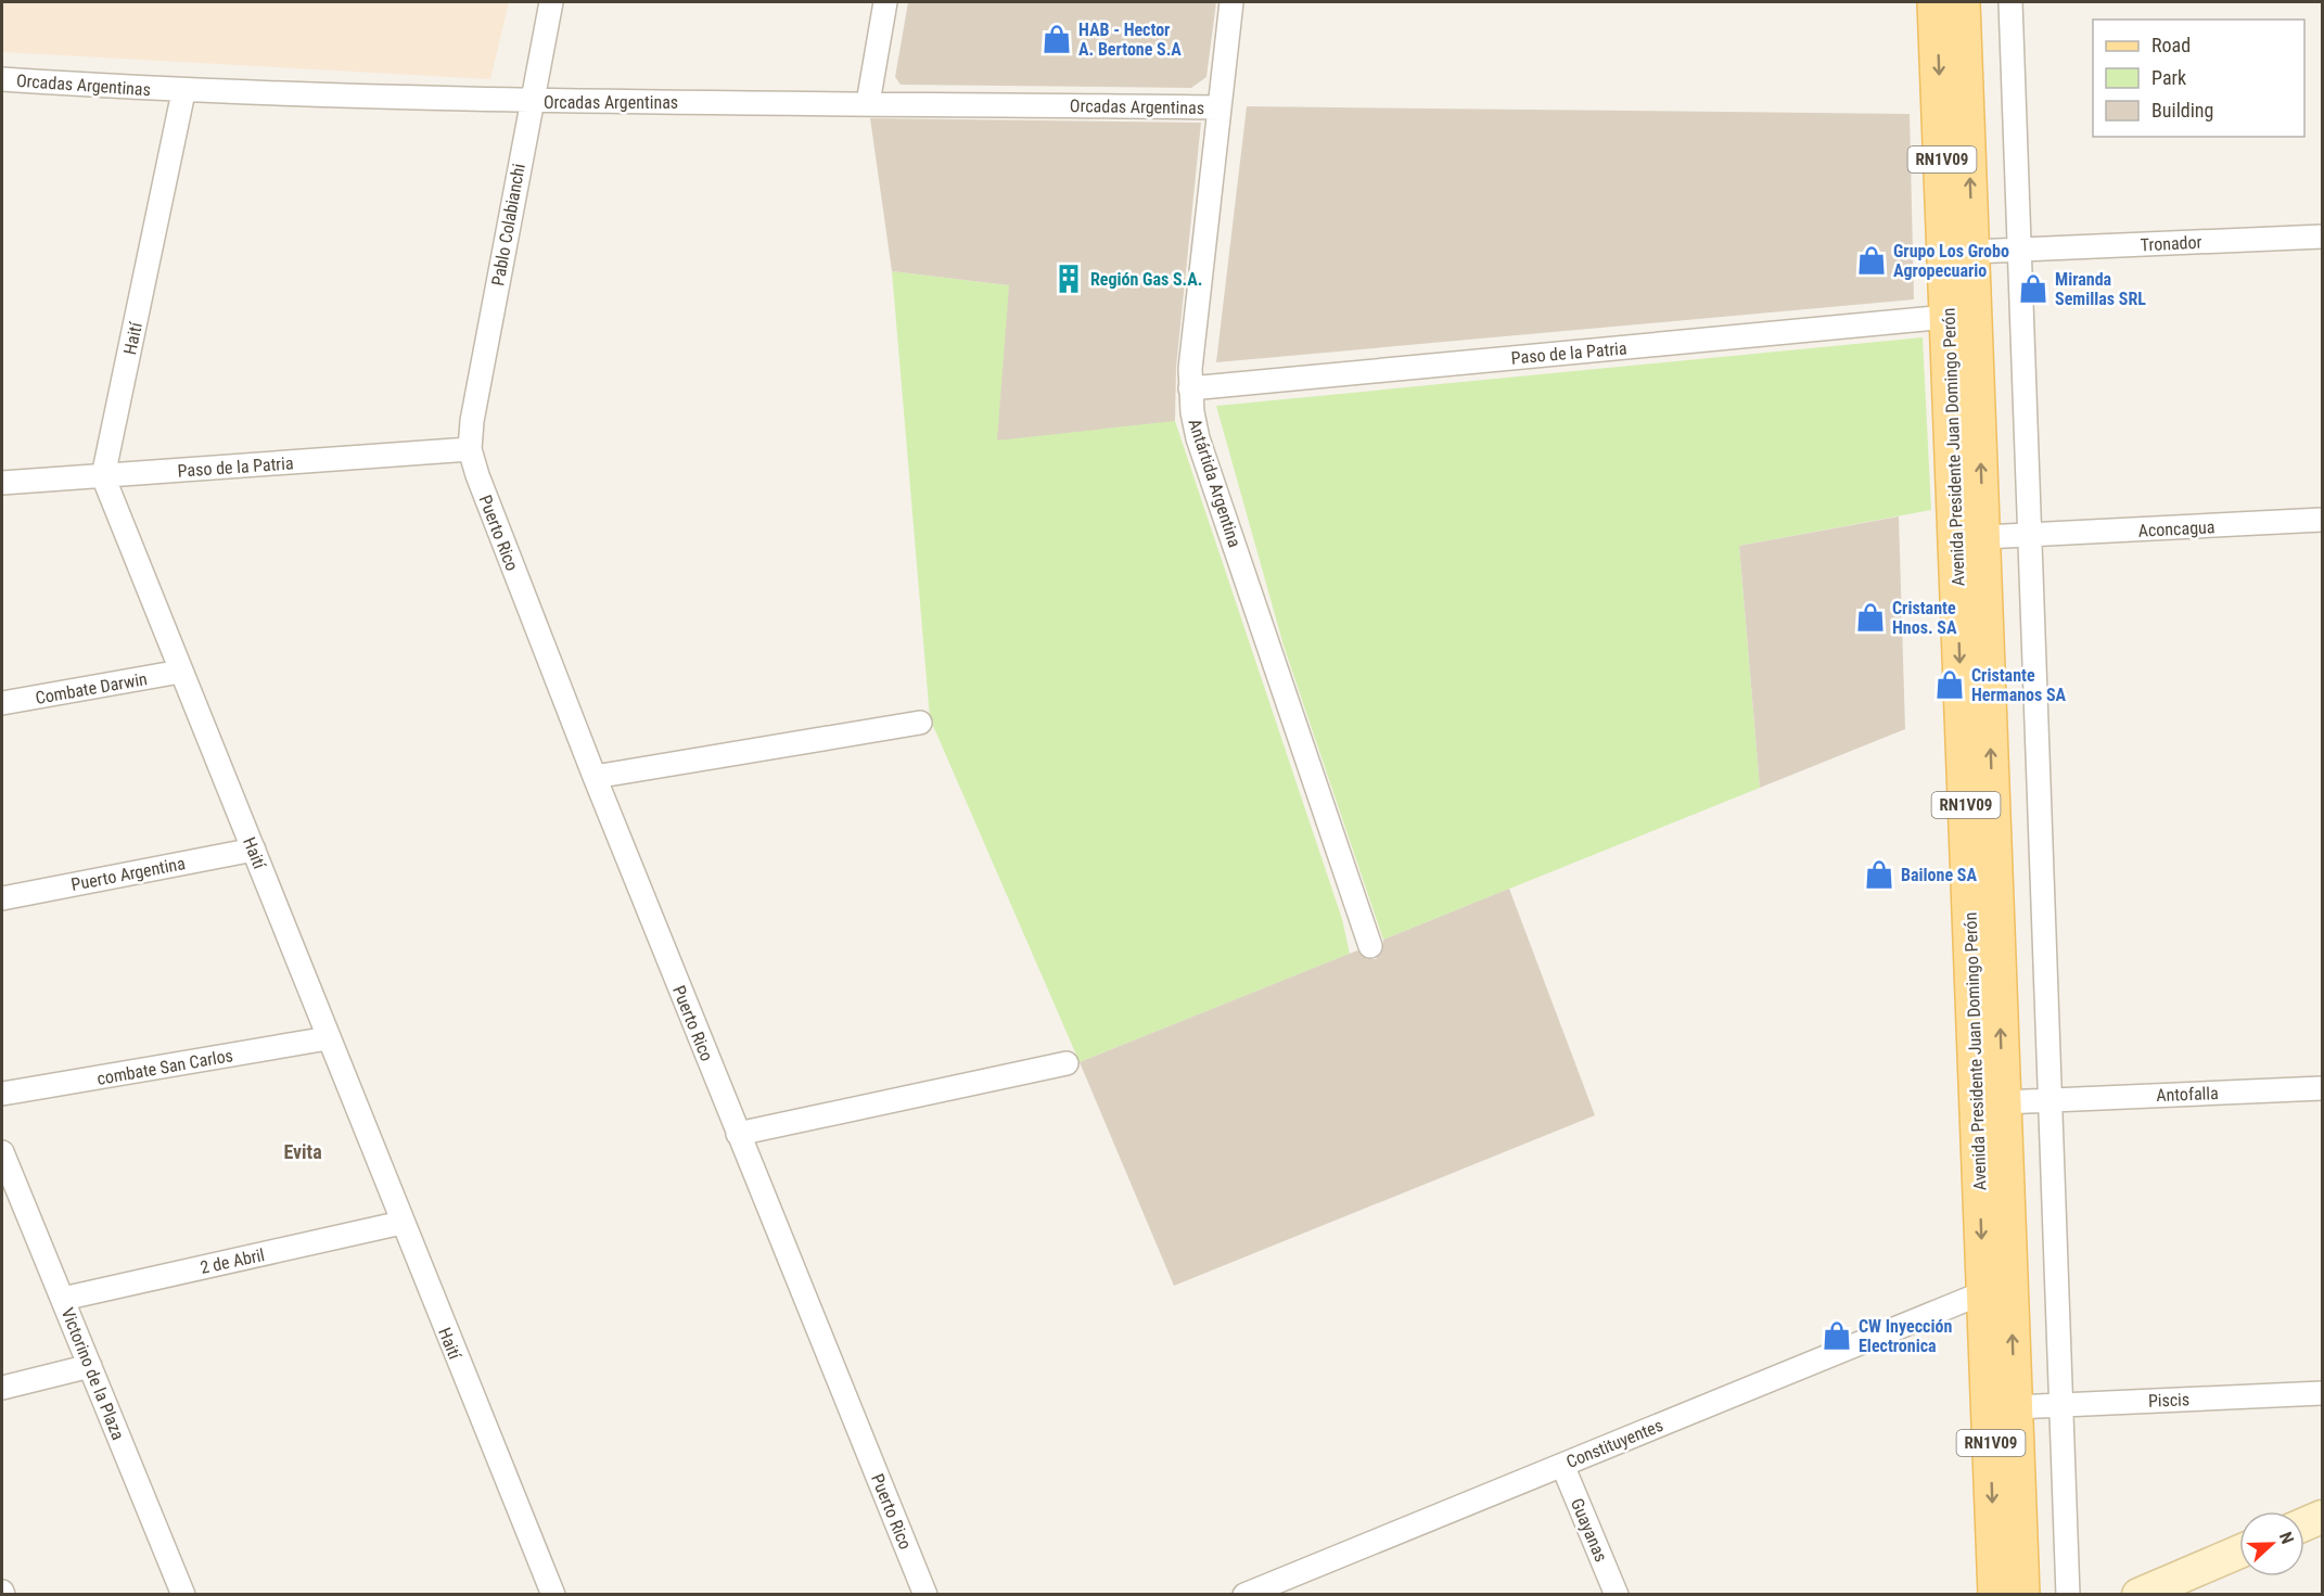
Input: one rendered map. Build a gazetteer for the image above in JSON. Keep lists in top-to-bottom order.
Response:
{
  "streets": {
    "main road": ["RN1V09", "Avenida Presidente Juan Domingo Perón"],
    "street": [
      "Orcadas Argentinas",
      "Pablo Colabianchi",
      "Tronador",
      "Haití",
      "Paso de la Patria",
      "Antártida Argentina",
      "Aconcagua",
      "Puerto Rico",
      "Combate Darwin",
      "Puerto Argentina",
      "combate San Carlos",
      "Antofalla",
      "2 de Abril",
      "Victorino de la Plaza",
      "Piscis",
      "Constituyentes",
      "Guayanas"
    ]
  },
  "crossings": [
    ["Orcadas Argentinas", "Pablo Colabianchi"],
    ["Orcadas Argentinas", "Haití"],
    ["Orcadas Argentinas", "Antártida Argentina"],
    ["Pablo Colabianchi", "Paso de la Patria"],
    ["Pablo Colabianchi", "Puerto Rico"],
    ["Tronador", "Avenida Presidente Juan Domingo Perón"],
    ["Haití", "Paso de la Patria"],
    ["Haití", "Combate Darwin"],
    ["Haití", "Puerto Argentina"],
    ["Haití", "combate San Carlos"],
    ["Haití", "2 de Abril"],
    ["Paso de la Patria", "Avenida Presidente Juan Domingo Perón"],
    ["Paso de la Patria", "Antártida Argentina"],
    ["Paso de la Patria", "Puerto Rico"],
    ["Avenida Presidente Juan Domingo Perón", "Aconcagua"],
    ["Avenida Presidente Juan Domingo Perón", "Antofalla"],
    ["Avenida Presidente Juan Domingo Perón", "Piscis"],
    ["Avenida Presidente Juan Domingo Perón", "Constituyentes"],
    ["2 de Abril", "Victorino de la Plaza"],
    ["Constituyentes", "Guayanas"]
  ],
  "districts": ["Evita"],
  "places": {
    "shop": [
      "HAB - Hector A. Bertone S.A",
      "Grupo Los Grobo Agropecuario",
      "Miranda Semillas SRL",
      "Cristante Hnos. SA",
      "Cristante Hermanos SA",
      "Bailone SA",
      "CW Inyección Electronica"
    ],
    "building": ["Región Gas S.A."]
  },
  "legend": ["Road", "Park", "Building"],
  "north": "right"
}
